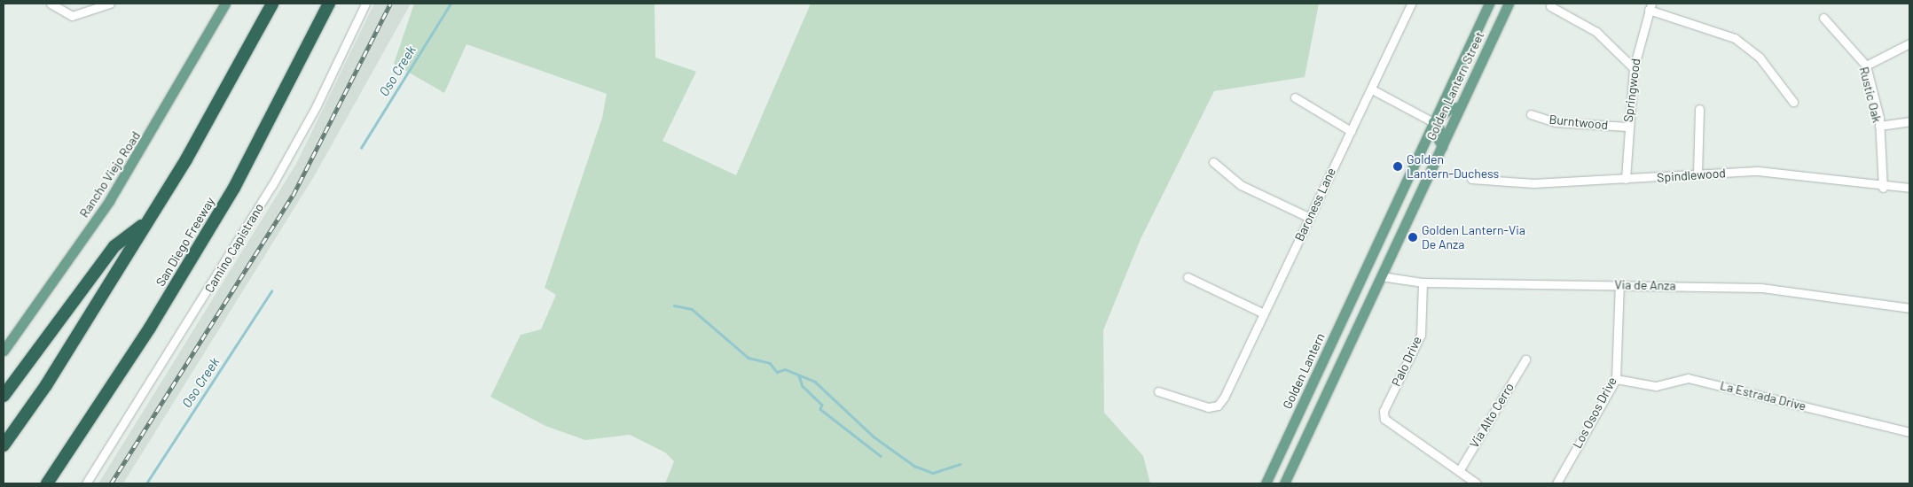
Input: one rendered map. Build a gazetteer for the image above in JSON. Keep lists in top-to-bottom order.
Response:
{
  "streets": {
    "highway": ["San Diego Freeway"],
    "main road": ["Golden Lantern Street", "Rancho Viejo Road", "Golden Lantern"],
    "street": [
      "Springwood",
      "Rustic Oak",
      "Burntwood",
      "Spindlewood",
      "Baroness Lane",
      "Camino Capistrano",
      "Via de Anza",
      "Palo Drive",
      "La Estrada Drive",
      "Los Osos Drive",
      "Via Alto Cerro"
    ]
  },
  "crossings": [
    ["Golden Lantern Street", "Via de Anza"],
    ["Golden Lantern Street", "Golden Lantern"],
    ["Springwood", "Burntwood"],
    ["Springwood", "Spindlewood"],
    ["Rustic Oak", "Spindlewood"],
    ["Via de Anza", "Palo Drive"],
    ["Via de Anza", "Los Osos Drive"],
    ["Palo Drive", "Via Alto Cerro"],
    ["La Estrada Drive", "Los Osos Drive"]
  ],
  "water": ["Oso Creek"],
  "places": ["Golden Lantern-Duchess", "Golden Lantern-Via De Anza"]
}
